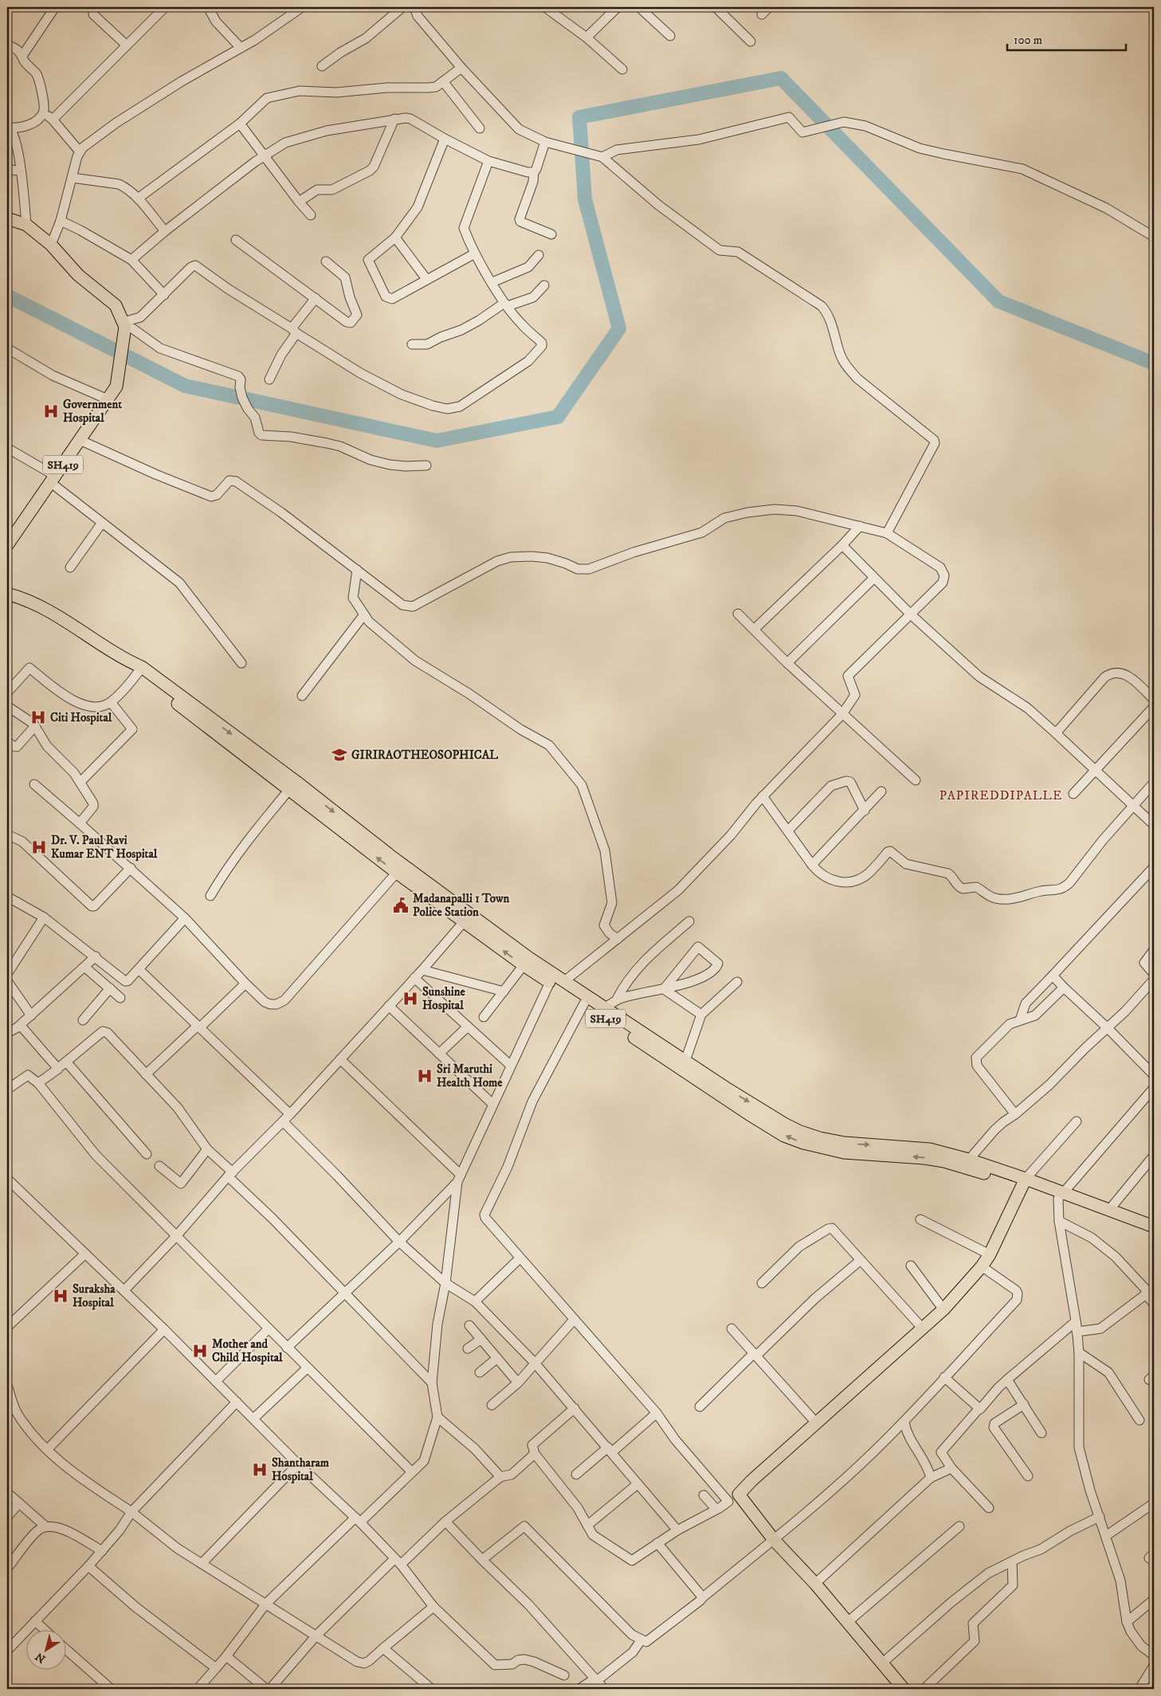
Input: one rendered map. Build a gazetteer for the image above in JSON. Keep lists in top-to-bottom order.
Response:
{
  "streets": {
    "main road": ["SH419"]
  },
  "districts": ["PAPIREDDIPALLE"],
  "places": {
    "hospital": [
      "Government Hospital",
      "Citi Hospital",
      "Dr. V. Paul Ravi Kumar ENT Hospital",
      "Sunshine Hospital",
      "Sri Maruthi Health Home",
      "Suraksha Hospital",
      "Mother and Child Hospital",
      "Shantharam Hospital"
    ],
    "school or university": ["GIRIRAOTHEOSOPHICAL"],
    "public building": ["Madanapalli 1 Town Police Station"]
  },
  "scale_bar": "100 m",
  "north": "bottom left"
}
